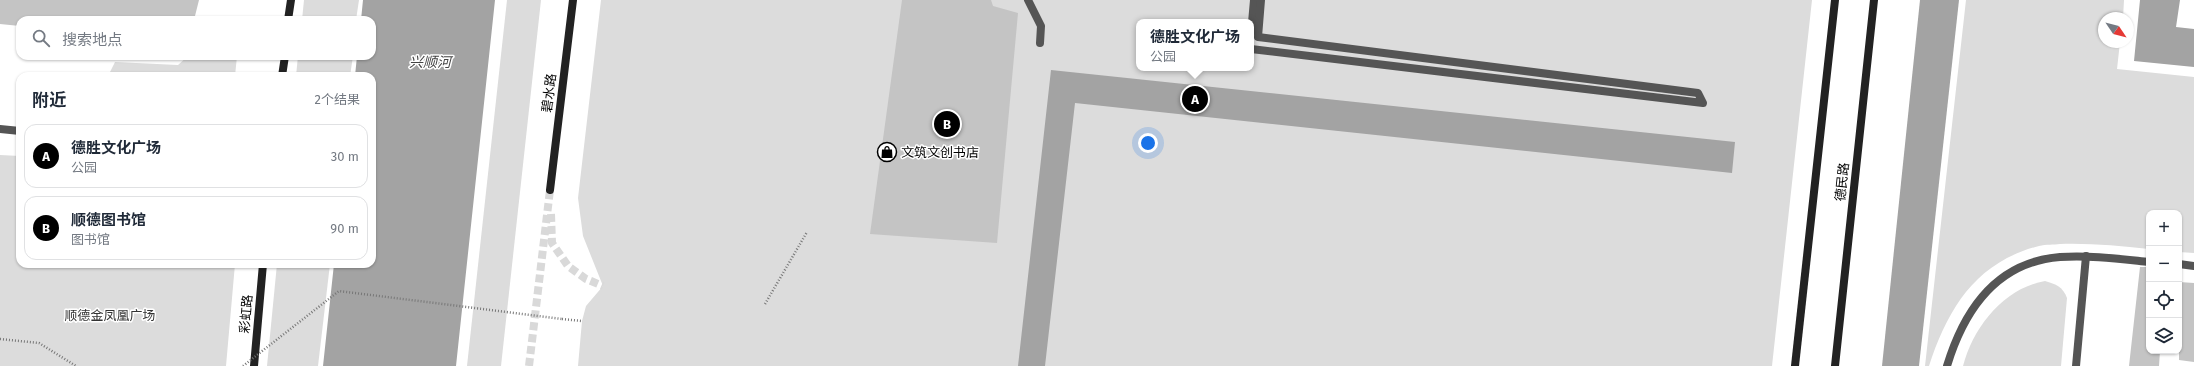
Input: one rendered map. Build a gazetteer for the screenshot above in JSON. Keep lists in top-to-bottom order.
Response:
{
  "streets": {
    "main road": ["碧水路", "德民路", "彩虹路"]
  },
  "water": ["兴顺河"],
  "parks": ["顺德金凤凰广场"],
  "places": {
    "shop": ["文筑文创书店"]
  },
  "north": "bottom right",
  "page": {
    "search": "搜索地点",
    "popup": ["德胜文化广场", "公园"],
    "heading": ["附近", "2个结果"],
    "pins": ["A", "B"],
    "list": [
      {
        "mark": "A",
        "name": "德胜文化广场",
        "note": "公园",
        "value": "30 m"
      },
      {
        "mark": "B",
        "name": "顺德图书馆",
        "note": "图书馆",
        "value": "90 m"
      }
    ],
    "map_buttons": ["+", "−"]
  }
}
